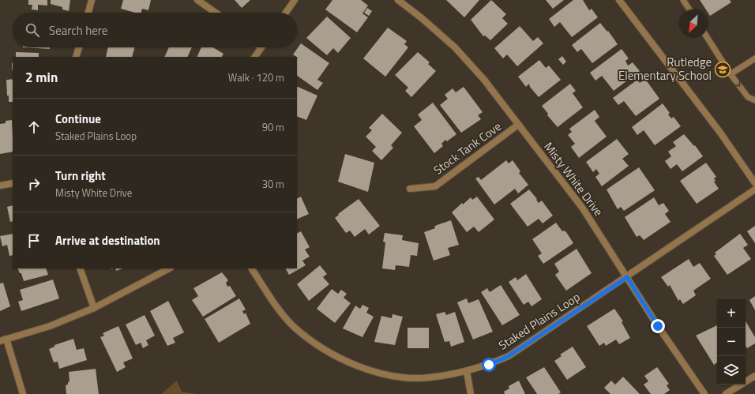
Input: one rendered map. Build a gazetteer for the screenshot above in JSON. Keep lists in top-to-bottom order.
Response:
{
  "streets": {
    "street": ["Stock Tank Cove", "Misty White Drive", "Staked Plains Loop"]
  },
  "crossings": [
    ["Stock Tank Cove", "Misty White Drive"],
    ["Misty White Drive", "Staked Plains Loop"]
  ],
  "places": {
    "school or university": ["Rutledge Elementary School"]
  },
  "north": "bottom left",
  "page": {
    "search": "Search here",
    "heading": ["2 min", "Walk · 120 m"],
    "list": [
      ["Continue", "Staked Plains Loop", "90 m"],
      ["Turn right", "Misty White Drive", "30 m"],
      "Arrive at destination"
    ],
    "map_buttons": ["+", "−"]
  }
}
